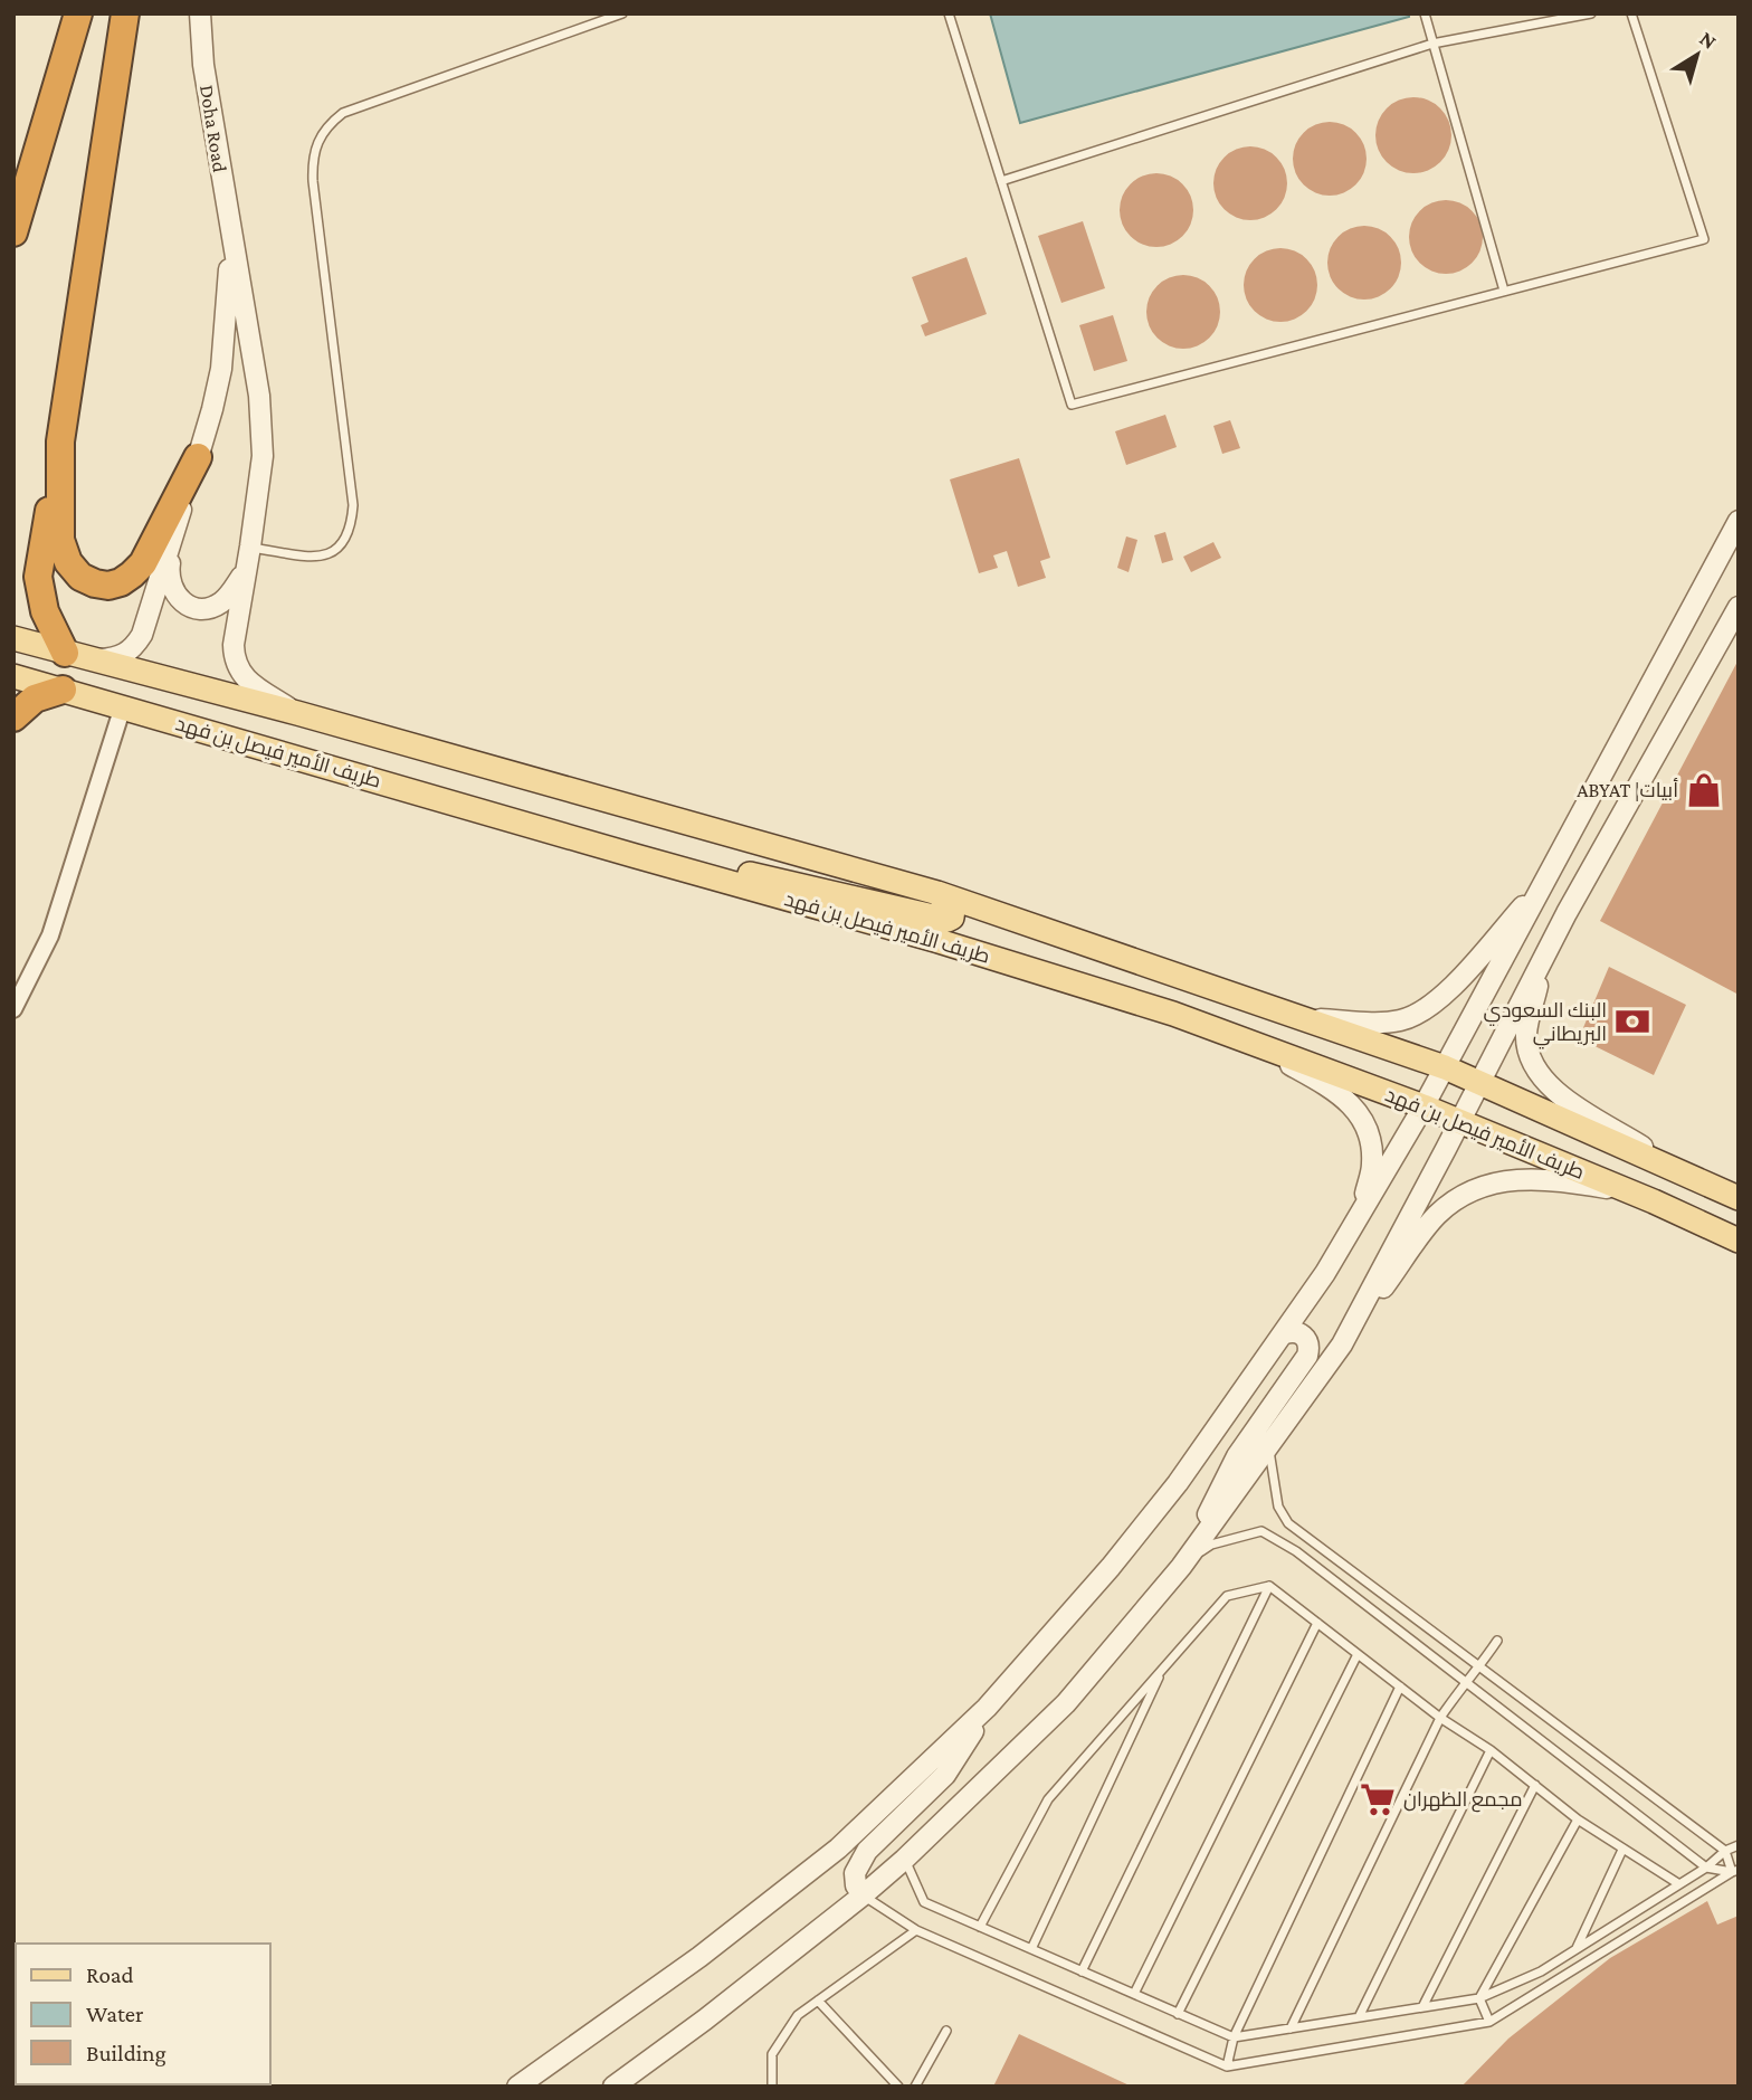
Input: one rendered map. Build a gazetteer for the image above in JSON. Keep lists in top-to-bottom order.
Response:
{
  "streets": {
    "main road": ["طريف الأمير فيصل بن فهد"],
    "street": ["Doha Road"]
  },
  "places": {
    "shop": ["ABYAT |أبيات"],
    "bank": ["البنك السعودي البريطاني"],
    "supermarket": ["مجمع الظهران"]
  },
  "legend": ["Road", "Water", "Building"],
  "north": "top right"
}
